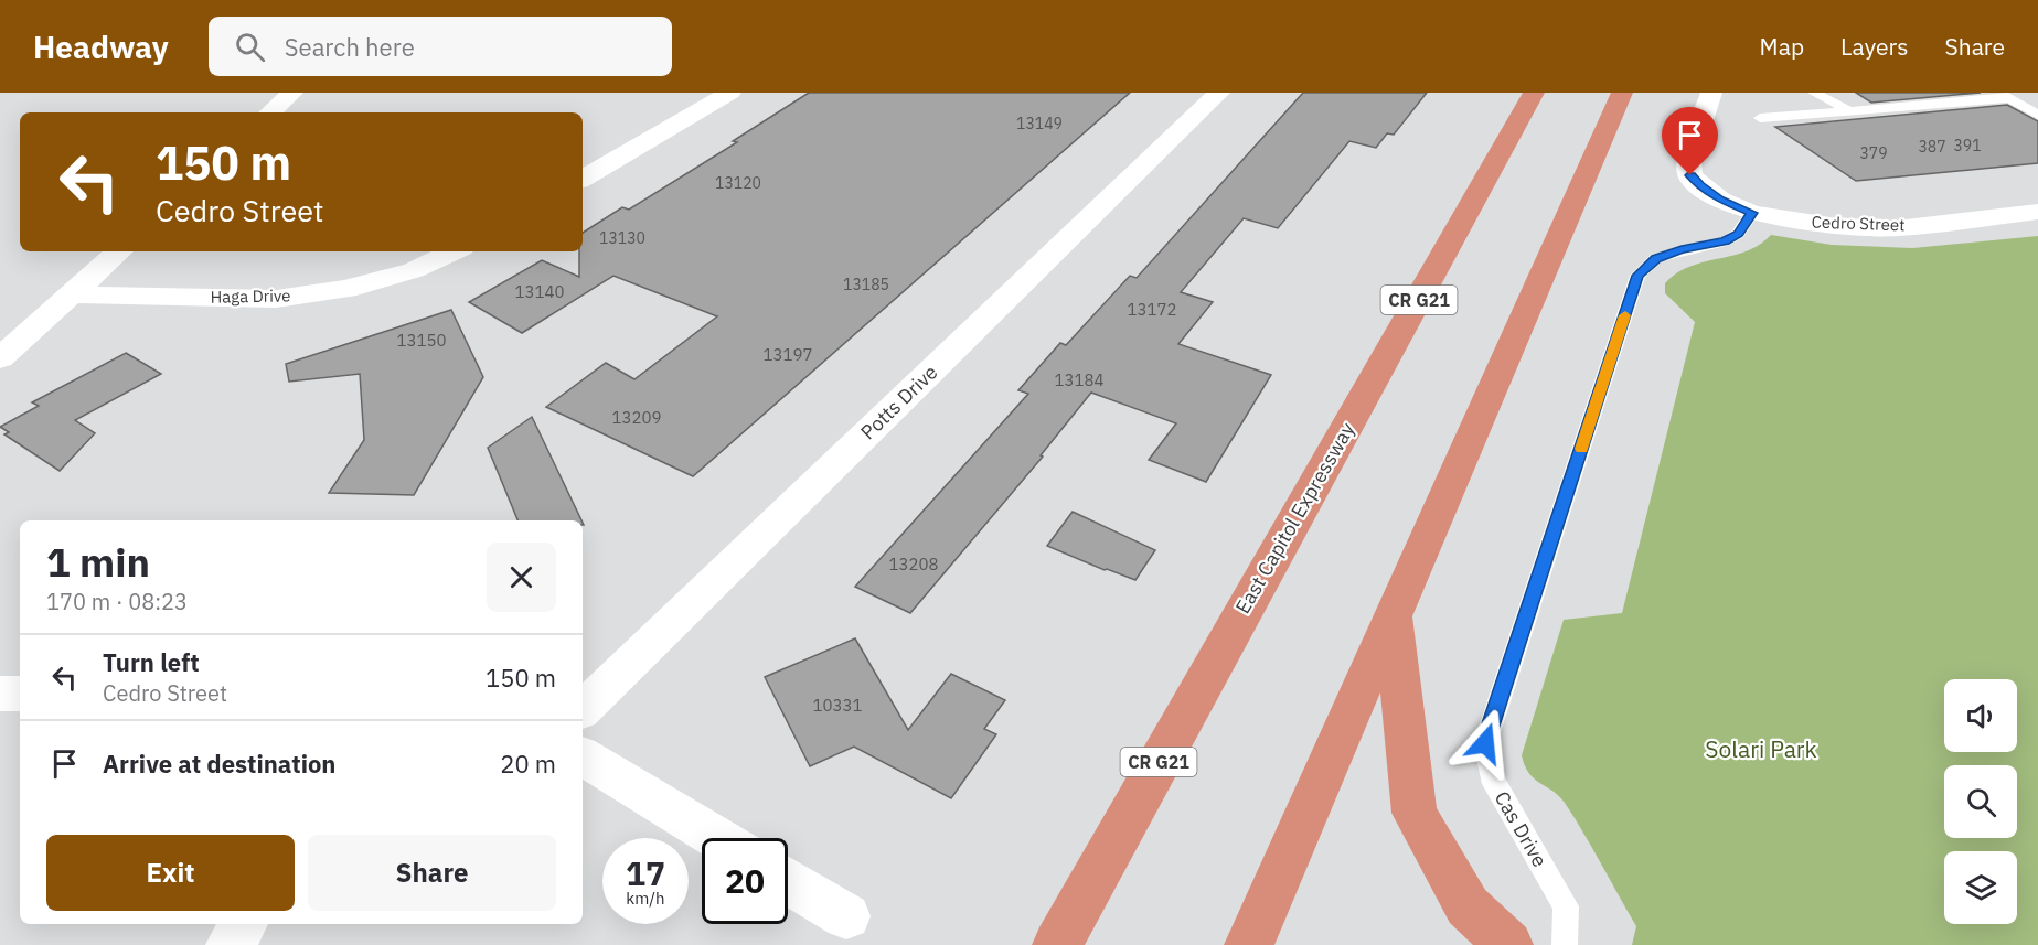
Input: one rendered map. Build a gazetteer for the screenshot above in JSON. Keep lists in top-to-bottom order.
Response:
{
  "streets": {
    "highway": ["CR G21", "East Capitol Expressway"],
    "street": ["Cedro Street", "Haga Drive", "Potts Drive"],
    "lane": ["Cas Drive"]
  },
  "crossings": [
    ["Cedro Street", "Cas Drive"]
  ],
  "parks": ["Solari Park"],
  "house_numbers": [
    "13149",
    "391",
    "387",
    "379",
    "13120",
    "13130",
    "13185",
    "13140",
    "13172",
    "13150",
    "13197",
    "13184",
    "13209",
    "13208",
    "10331"
  ],
  "page": {
    "header": "Headway",
    "search": "Search here",
    "nav": ["Map", "Layers", "Share"],
    "turn": ["150 m", "Cedro Street"],
    "heading": ["1 min", "170 m · 08:23"],
    "list": [
      {
        "name": "Turn left",
        "note": "Cedro Street",
        "value": "150 m"
      },
      {
        "name": "Arrive at destination",
        "value": "20 m"
      }
    ],
    "buttons": ["Exit", "Share"],
    "speed": "17 km/h",
    "limit": "20"
  }
}
